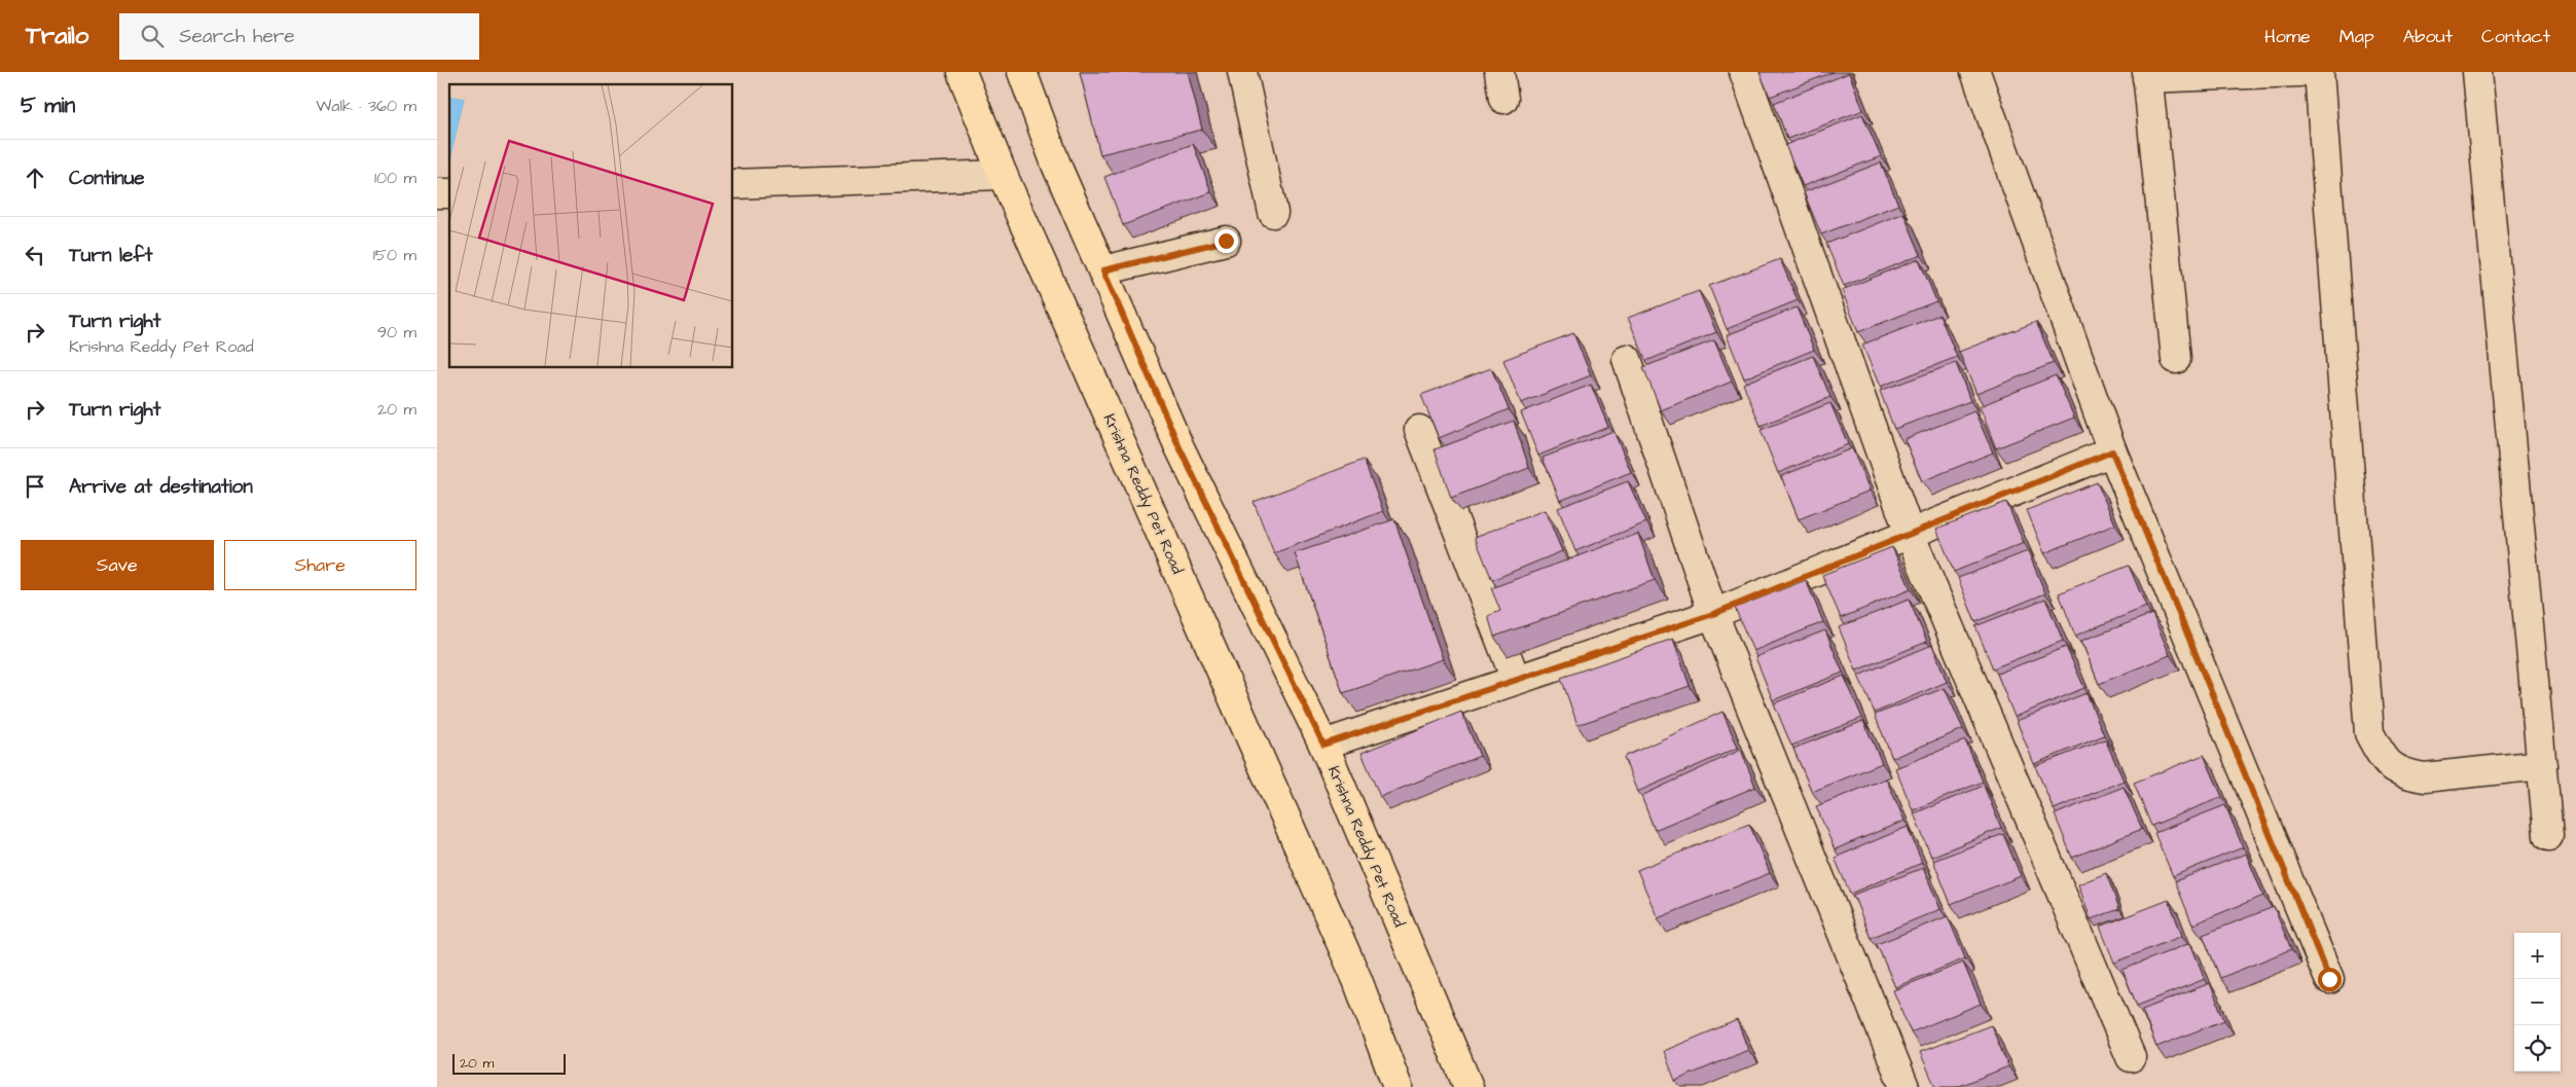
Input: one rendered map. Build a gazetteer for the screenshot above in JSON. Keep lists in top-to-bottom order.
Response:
{
  "streets": {
    "main road": ["Krishna Reddy Pet Road"]
  },
  "scale_bar": "20 m",
  "page": {
    "header": "Trailo",
    "search": "Search here",
    "nav": [
      "Home",
      "Map",
      "About",
      "Contact"
    ],
    "heading": ["5 min", "Walk · 360 m"],
    "list": [
      ["Continue", "100 m"],
      ["Turn left", "150 m"],
      ["Turn right", "Krishna Reddy Pet Road", "90 m"],
      ["Turn right", "20 m"],
      "Arrive at destination"
    ],
    "buttons": ["Save", "Share"],
    "map_buttons": ["+", "−"],
    "scale": "20 m"
  }
}
